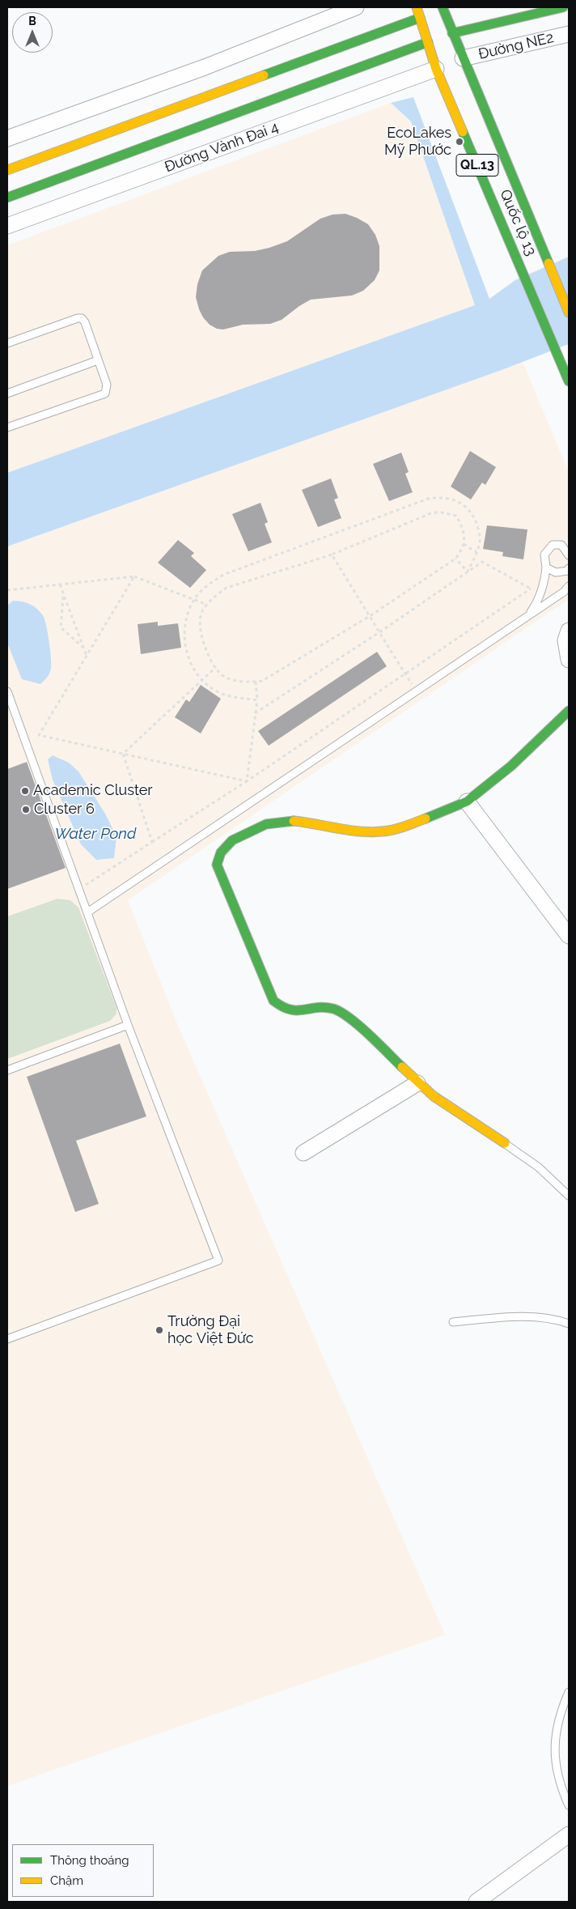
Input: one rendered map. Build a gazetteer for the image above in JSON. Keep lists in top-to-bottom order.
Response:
{
  "streets": {
    "main road": [
      "Đường NE2",
      "Đường Vành Đai 4",
      "QL.13",
      "Quốc lộ 13"
    ]
  },
  "crossings": [
    ["Đường NE2", "Đường Vành Đai 4"],
    ["Đường NE2", "Quốc lộ 13"],
    ["Đường Vành Đai 4", "Quốc lộ 13"]
  ],
  "water": ["Water Pond"],
  "places": [
    "EcoLakes Mỹ Phước",
    "Academic Cluster",
    "Cluster 6",
    "Trường Đại học Việt Đức"
  ],
  "legend": ["Thông thoáng", "Chậm"],
  "north": "top"
}
